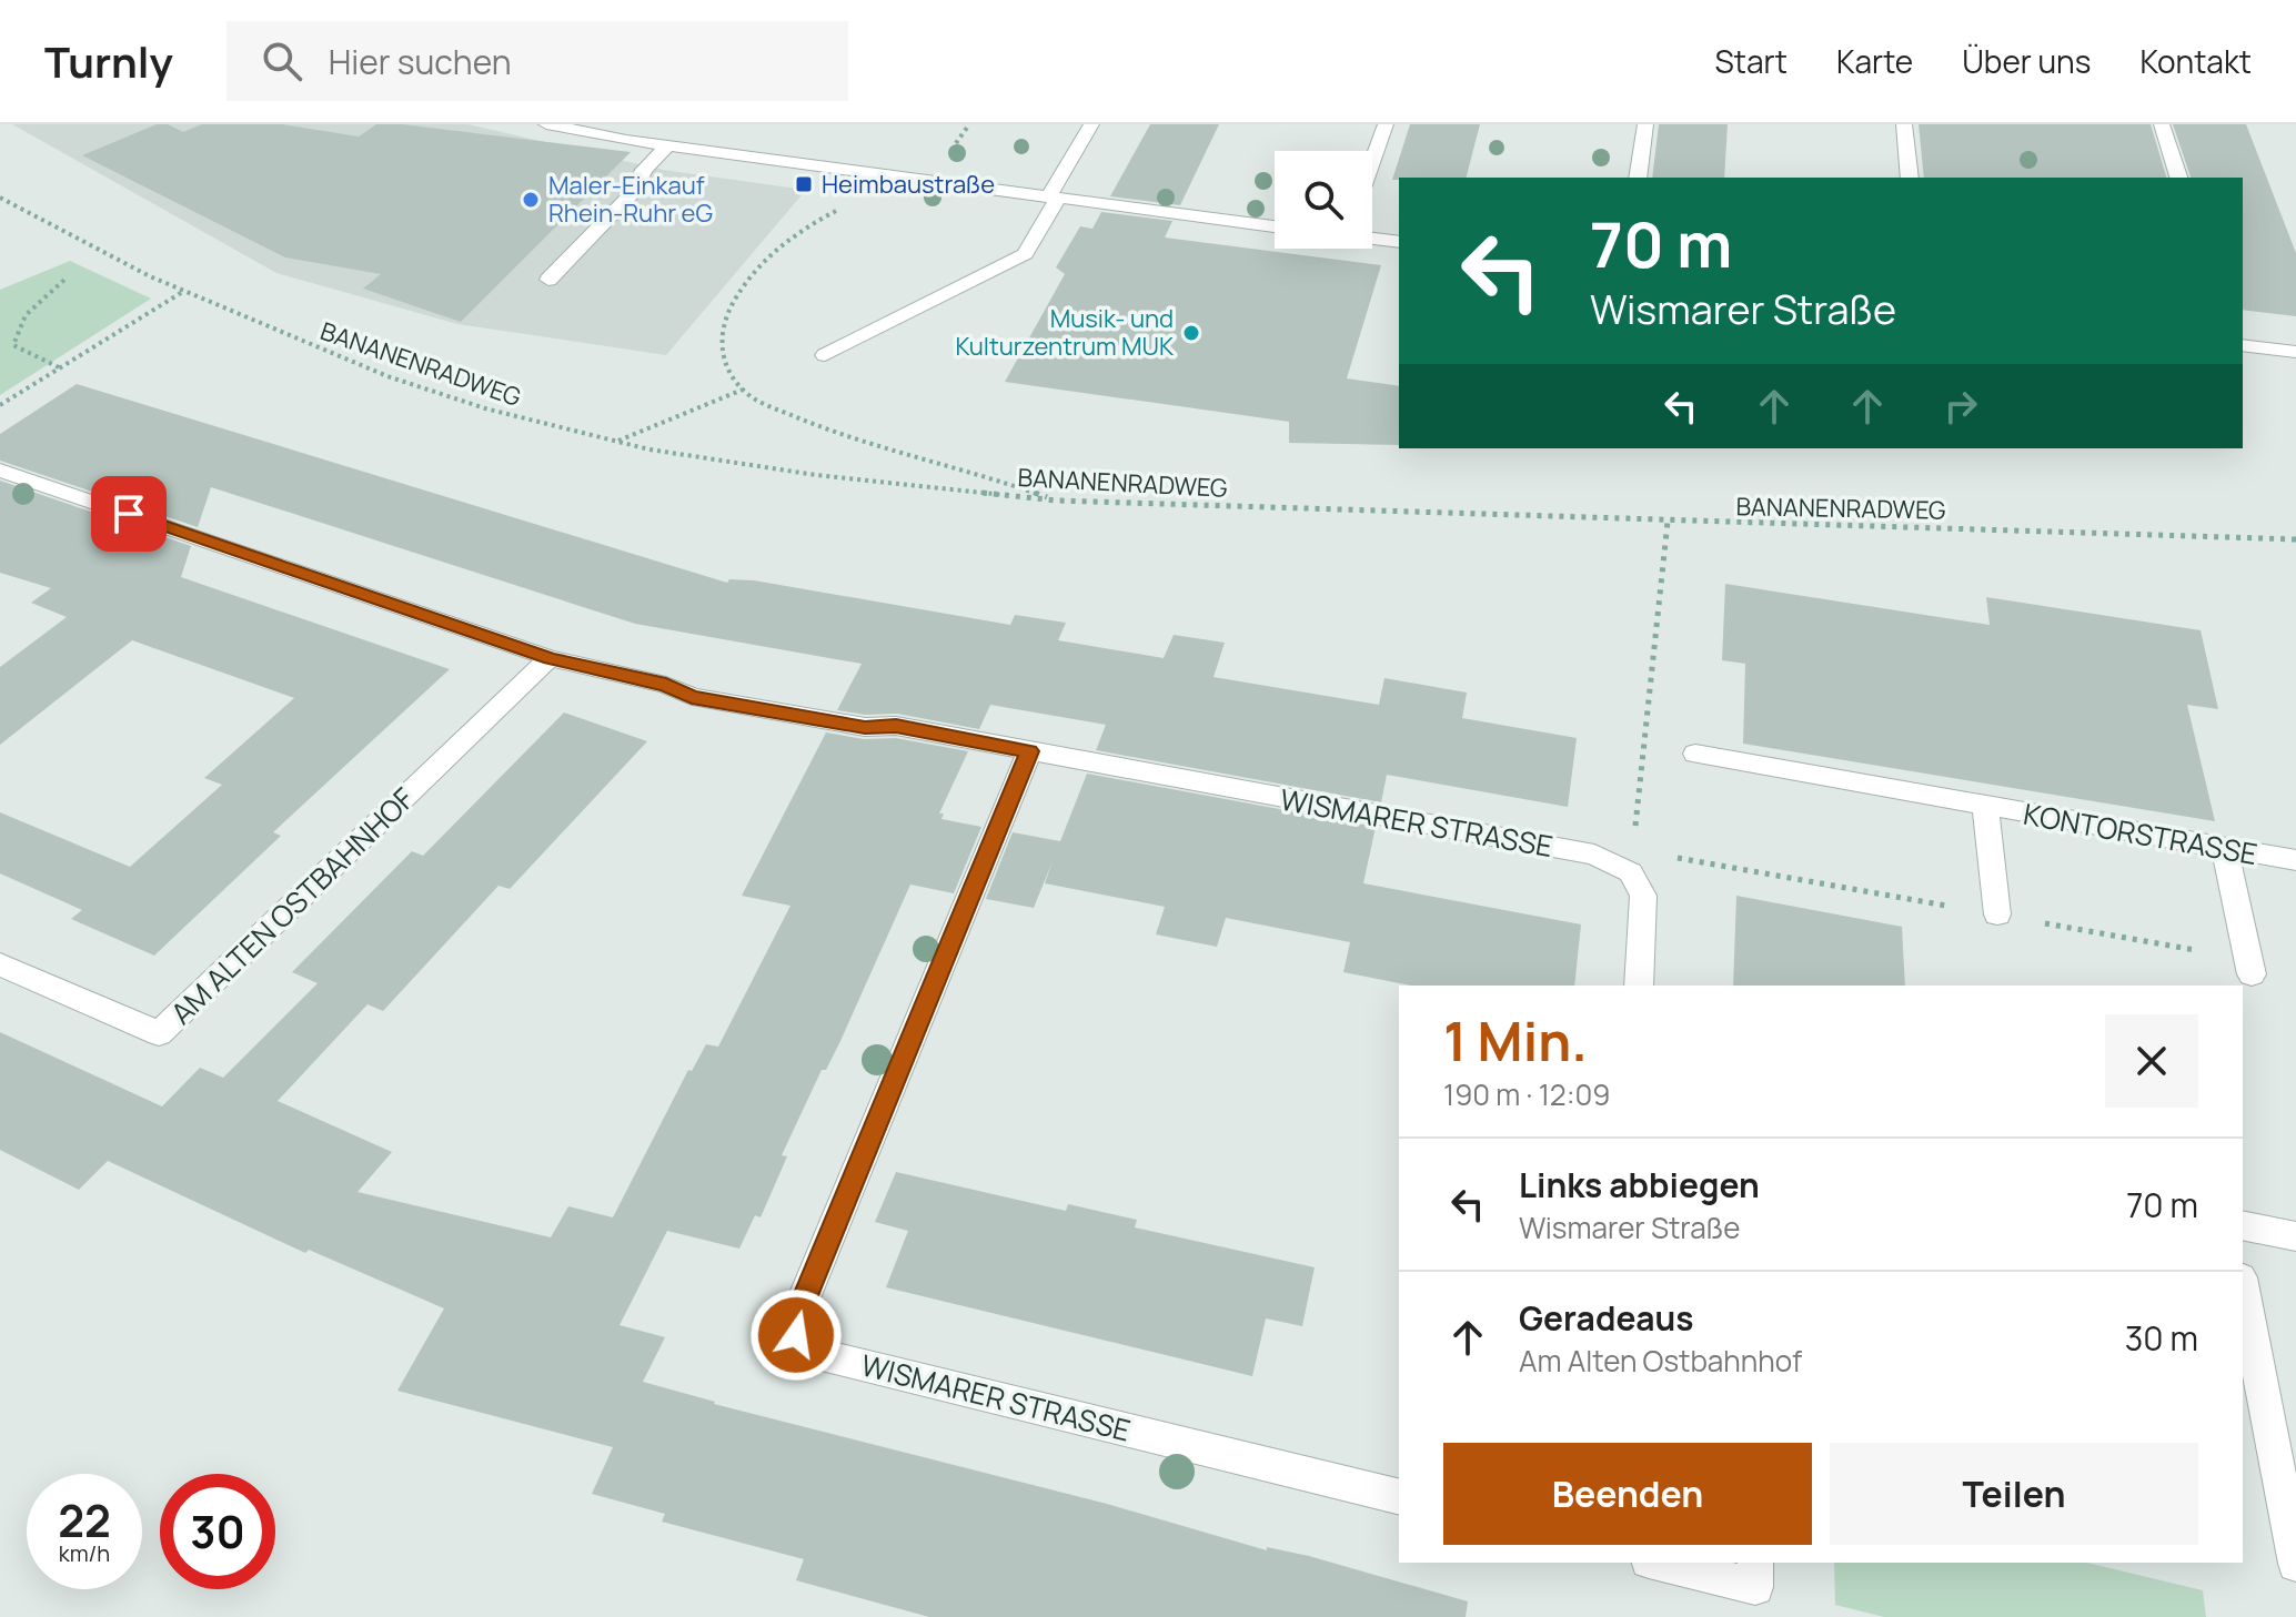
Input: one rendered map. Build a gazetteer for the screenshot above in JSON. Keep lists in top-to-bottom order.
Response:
{
  "streets": {
    "street": ["WISMARER STRASSE", "KONTORSTRASSE", "AM ALTEN OSTBAHNHOF"],
    "path": ["BANANENRADWEG"]
  },
  "crossings": [
    ["WISMARER STRASSE", "AM ALTEN OSTBAHNHOF"]
  ],
  "places": {
    "transit": ["Heimbaustraße"],
    "other": ["Maler-Einkauf Rhein-Ruhr eG", "Musik- und Kulturzentrum MUK"]
  },
  "page": {
    "header": "Turnly",
    "search": "Hier suchen",
    "nav": [
      "Start",
      "Karte",
      "Über uns",
      "Kontakt"
    ],
    "turn": ["70 m", "Wismarer Straße"],
    "heading": ["1 Min.", "190 m · 12:09"],
    "list": [
      {
        "name": "Links abbiegen",
        "note": "Wismarer Straße",
        "value": "70 m"
      },
      {
        "name": "Geradeaus",
        "note": "Am Alten Ostbahnhof",
        "value": "30 m"
      }
    ],
    "buttons": ["Beenden", "Teilen"],
    "speed": "22 km/h",
    "limit": "30"
  }
}
